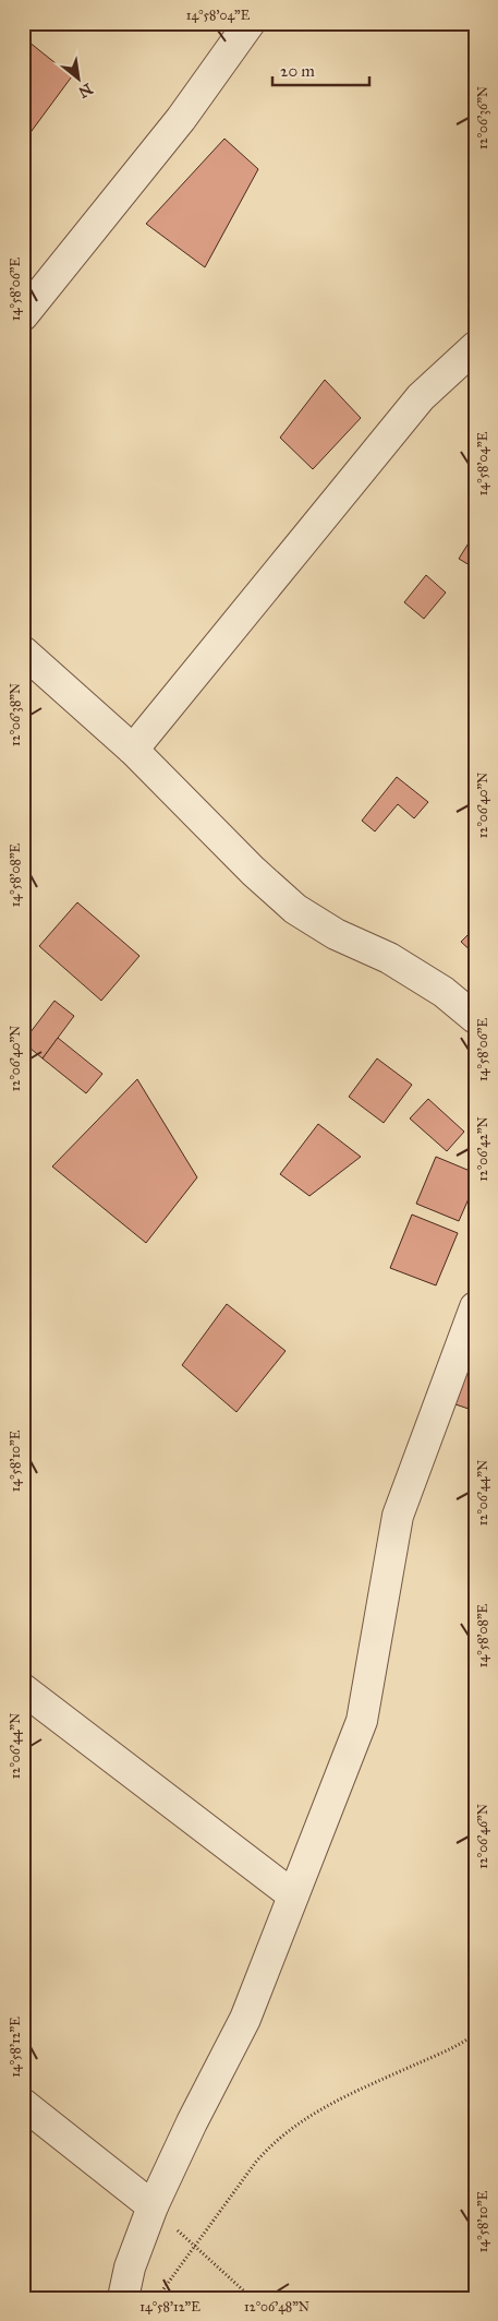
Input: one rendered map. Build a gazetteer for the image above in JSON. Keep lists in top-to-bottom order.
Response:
{
  "scale_bar": "20 m",
  "north": "bottom right",
  "coordinates": [
    "14°58'04\"E",
    "12°06'36\"N",
    "14°58'06\"E",
    "12°06'38\"N",
    "12°06'40\"N",
    "14°58'08\"E",
    "12°06'42\"N",
    "14°58'10\"E",
    "12°06'44\"N",
    "12°06'46\"N",
    "14°58'12\"E",
    "12°06'48\"N"
  ]
}
